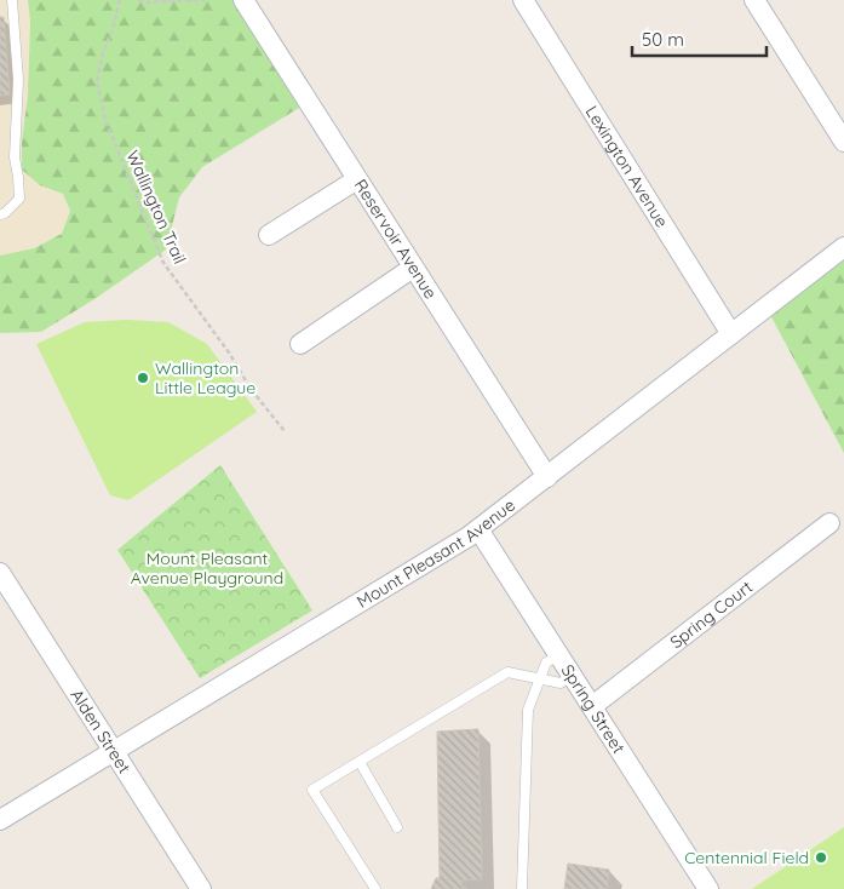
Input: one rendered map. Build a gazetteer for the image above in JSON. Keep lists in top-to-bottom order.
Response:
{
  "streets": {
    "street": [
      "Lexington Avenue",
      "Reservoir Avenue",
      "Mount Pleasant Avenue",
      "Spring Court",
      "Spring Street",
      "Alden Street"
    ],
    "path": ["Wallington Trail"]
  },
  "crossings": [
    ["Lexington Avenue", "Mount Pleasant Avenue"],
    ["Reservoir Avenue", "Mount Pleasant Avenue"],
    ["Mount Pleasant Avenue", "Spring Street"],
    ["Mount Pleasant Avenue", "Alden Street"],
    ["Spring Court", "Spring Street"]
  ],
  "parks": ["Mount Pleasant Avenue Playground"],
  "places": ["Wallington Little League", "Centennial Field"],
  "scale_bar": "50 m"
}
